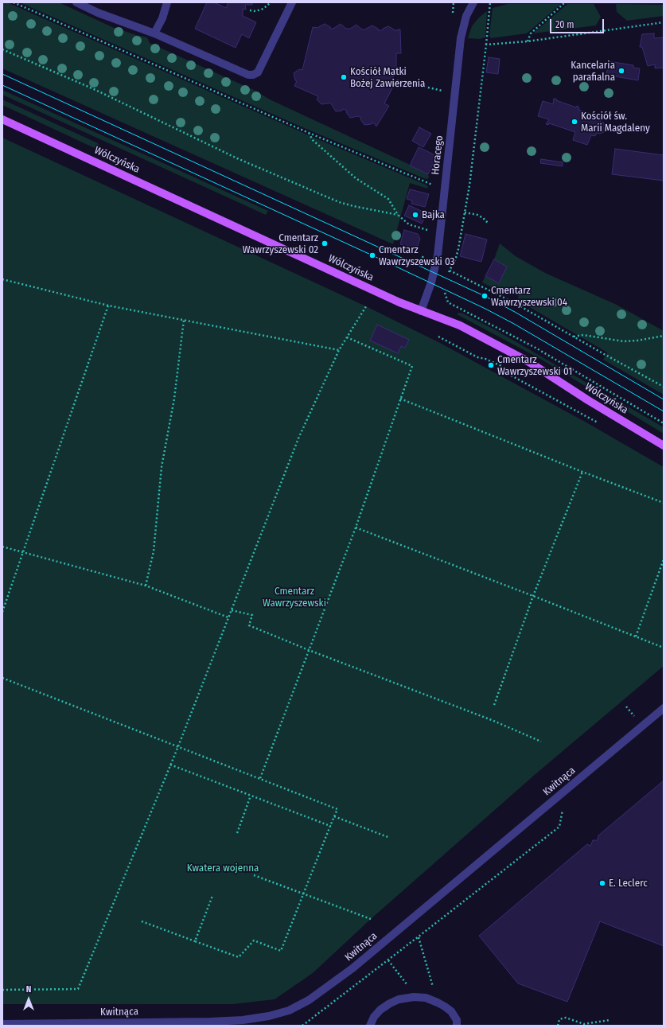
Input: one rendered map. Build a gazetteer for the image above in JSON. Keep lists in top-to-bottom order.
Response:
{
  "streets": {
    "main road": ["Wólczyńska"],
    "street": ["Horacego", "Kwitnąca"]
  },
  "crossings": [
    ["Horacego", "Wólczyńska"]
  ],
  "parks": ["Cmentarz Wawrzyszewski", "Kwatera wojenna"],
  "places": [
    "Kancelaria parafialna",
    "Kościół Matki Bożej Zawierzenia",
    "Kościół św. Marii Magdaleny",
    "Bajka",
    "Cmentarz Wawrzyszewski 02",
    "Cmentarz Wawrzyszewski 03",
    "Cmentarz Wawrzyszewski 04",
    "Cmentarz Wawrzyszewski 01",
    "E. Leclerc"
  ],
  "scale_bar": "20 m",
  "north": "top"
}
